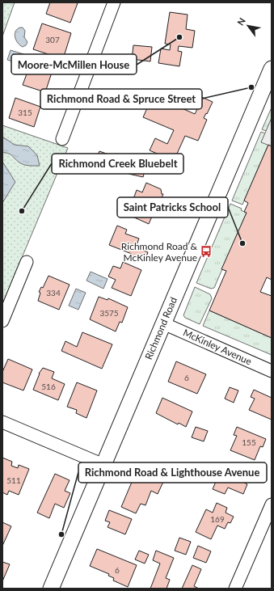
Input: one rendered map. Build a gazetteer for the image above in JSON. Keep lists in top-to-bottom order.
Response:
{
  "streets": {
    "street": ["Richmond Road", "McKinley Avenue"]
  },
  "crossings": [
    ["Richmond Road", "McKinley Avenue"]
  ],
  "places": {
    "other": [
      "Moore-McMillen House",
      "Richmond Road & Spruce Street",
      "Richmond Creek Bluebelt",
      "Saint Patricks School",
      "Richmond Road & Lighthouse Avenue"
    ],
    "bus stop": ["Richmond Road & McKinley Avenue"]
  },
  "house_numbers": [
    "307",
    "315",
    "334",
    "3575",
    "6",
    "516",
    "155",
    "511",
    "169",
    "6"
  ],
  "north": "top left"
}
